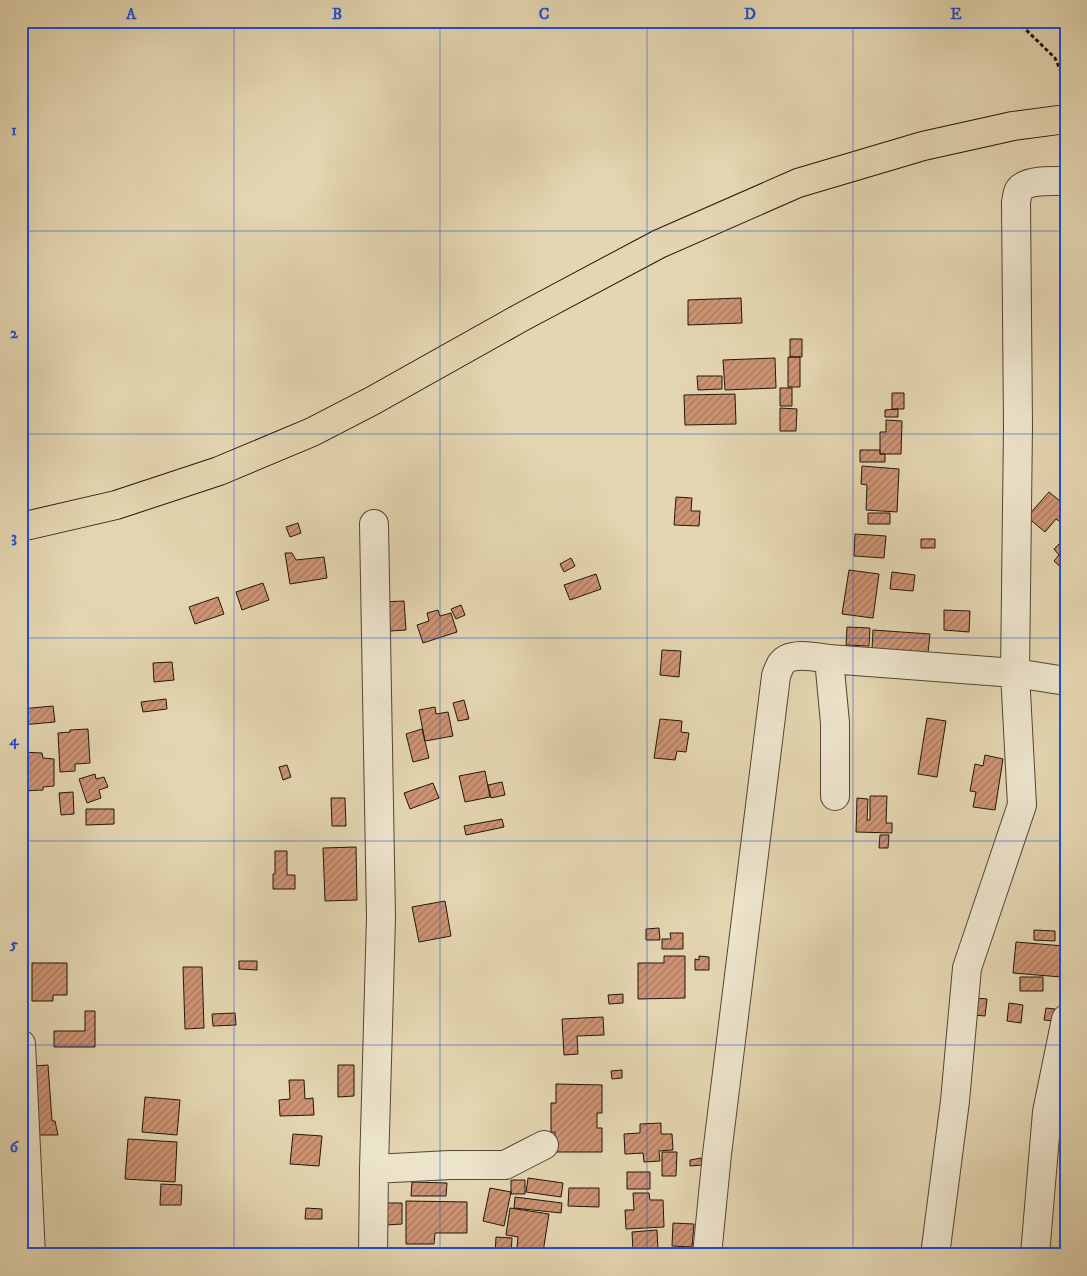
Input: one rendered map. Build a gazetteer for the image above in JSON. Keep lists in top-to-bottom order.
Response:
{
  "grid": {
    "columns": [
      "A",
      "B",
      "C",
      "D",
      "E"
    ],
    "rows": [
      "1",
      "2",
      "3",
      "4",
      "5",
      "6"
    ]
  }
}
